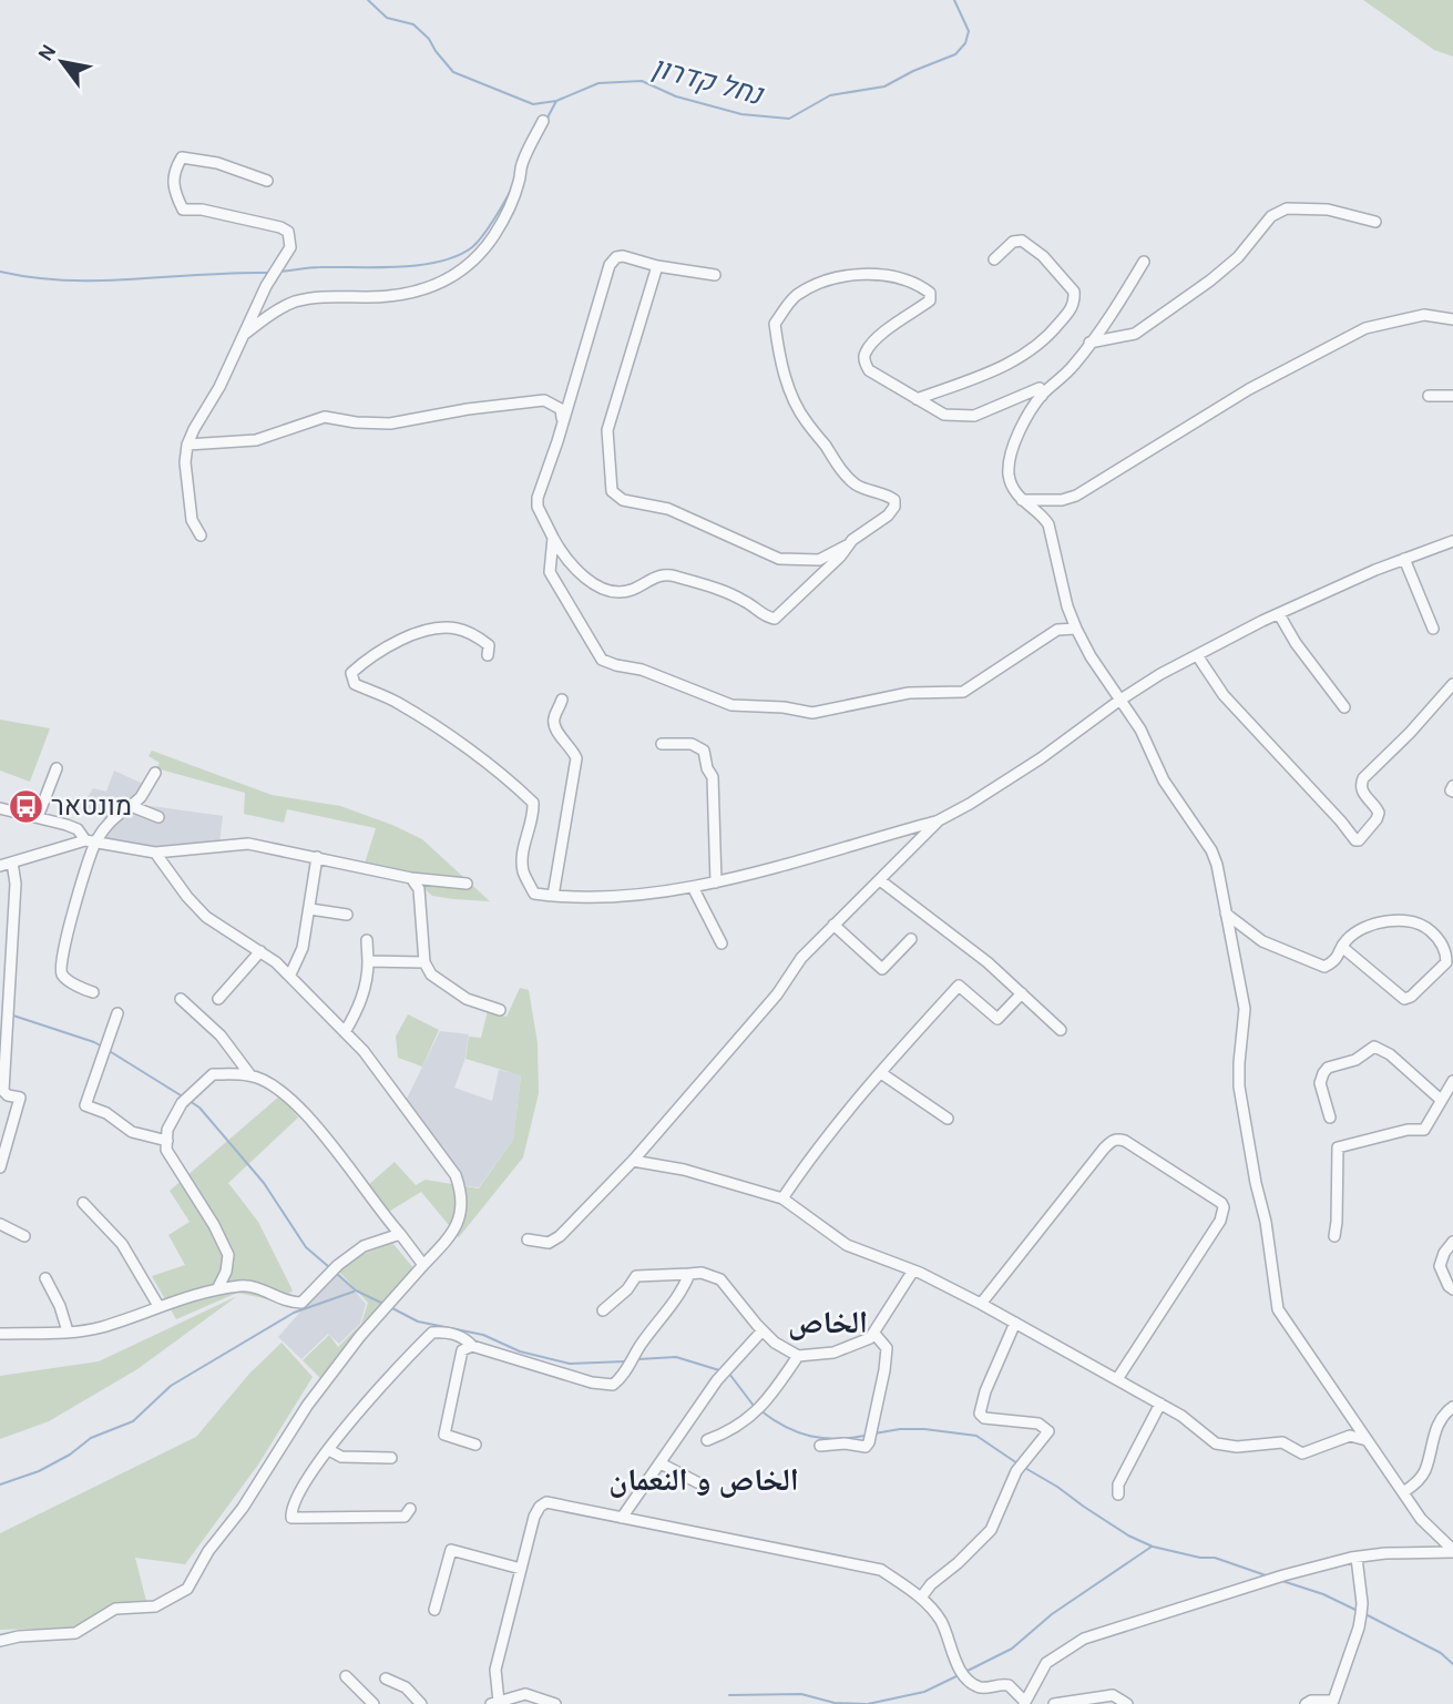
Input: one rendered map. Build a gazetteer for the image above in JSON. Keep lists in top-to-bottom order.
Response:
{
  "districts": ["الخاص", "الخاص و النعمان"],
  "water": ["נחל קדרון"],
  "places": {
    "bus stop": ["מונטאר"]
  },
  "north": "top left"
}
